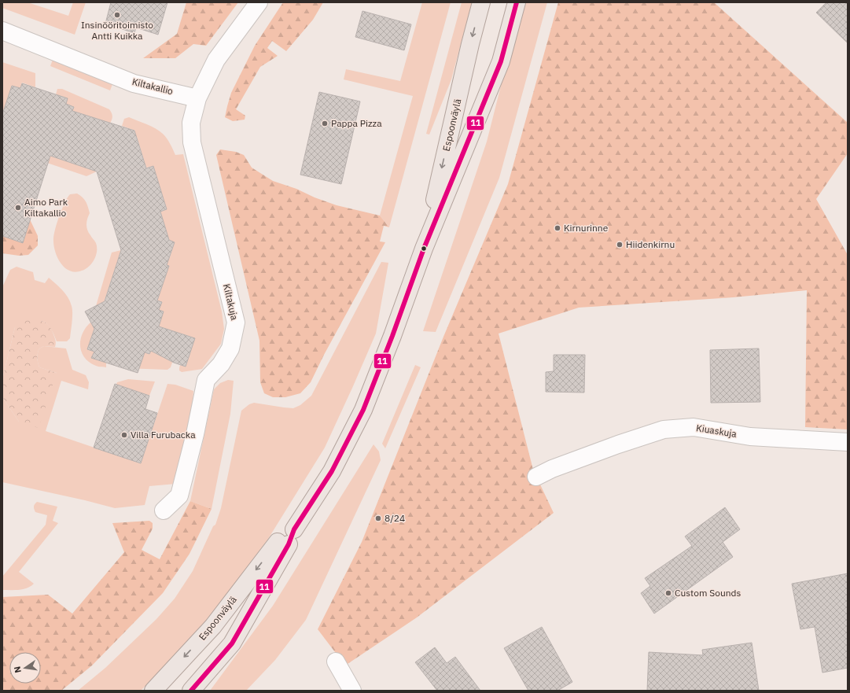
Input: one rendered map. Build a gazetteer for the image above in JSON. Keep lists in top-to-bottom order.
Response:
{
  "streets": {
    "main road": ["Espoonväylä"],
    "street": ["Kiltakallio", "Kiltakuja", "Kiuaskuja"]
  },
  "crossings": [
    ["Kiltakallio", "Kiltakuja"]
  ],
  "places": [
    "Insinööritoimisto Antti Kuikka",
    "Pappa Pizza",
    "Aimo Park Kiltakallio",
    "Kirnurinne",
    "Hiidenkirnu",
    "Villa Furubacka",
    "8/24",
    "Custom Sounds"
  ],
  "lines": ["transit line 11"],
  "north": "left"
}
